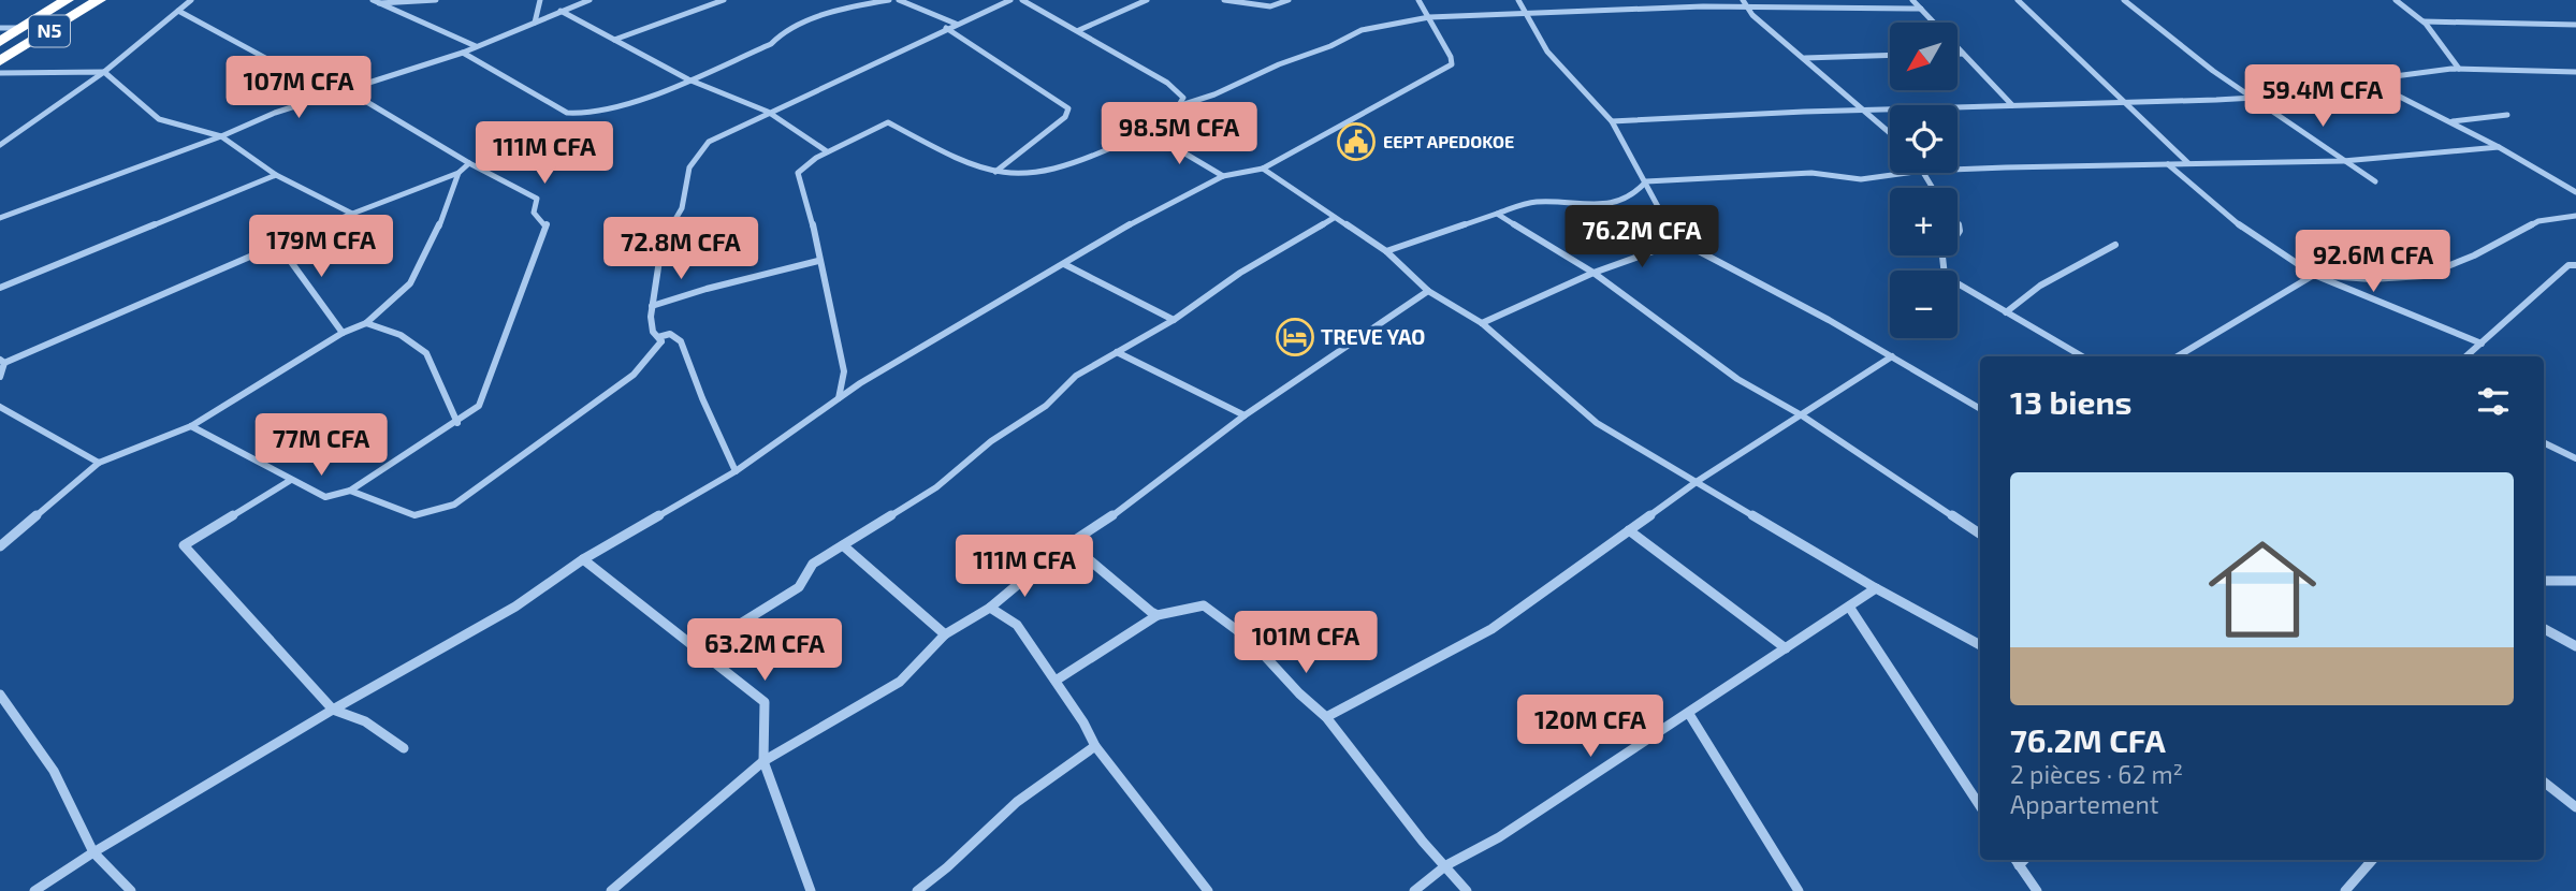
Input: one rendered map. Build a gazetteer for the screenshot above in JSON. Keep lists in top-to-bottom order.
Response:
{
  "streets": {
    "highway": ["N5"]
  },
  "places": {
    "public building": ["EEPT APEDOKOE"],
    "hotel": ["TREVE YAO"]
  },
  "north": "bottom left",
  "page": {
    "map_buttons": ["+", "−"],
    "price": [
      "107M CFA",
      "59.4M CFA",
      "98.5M CFA",
      "111M CFA",
      "76.2M CFA",
      "179M CFA",
      "72.8M CFA",
      "92.6M CFA",
      "77M CFA",
      "111M CFA",
      "101M CFA",
      "63.2M CFA",
      "120M CFA"
    ],
    "heading": "13 biens",
    "list": [
      {
        "name": "76.2M CFA",
        "note": "2 pièces · 62 m² · Appartement"
      }
    ]
  }
}
